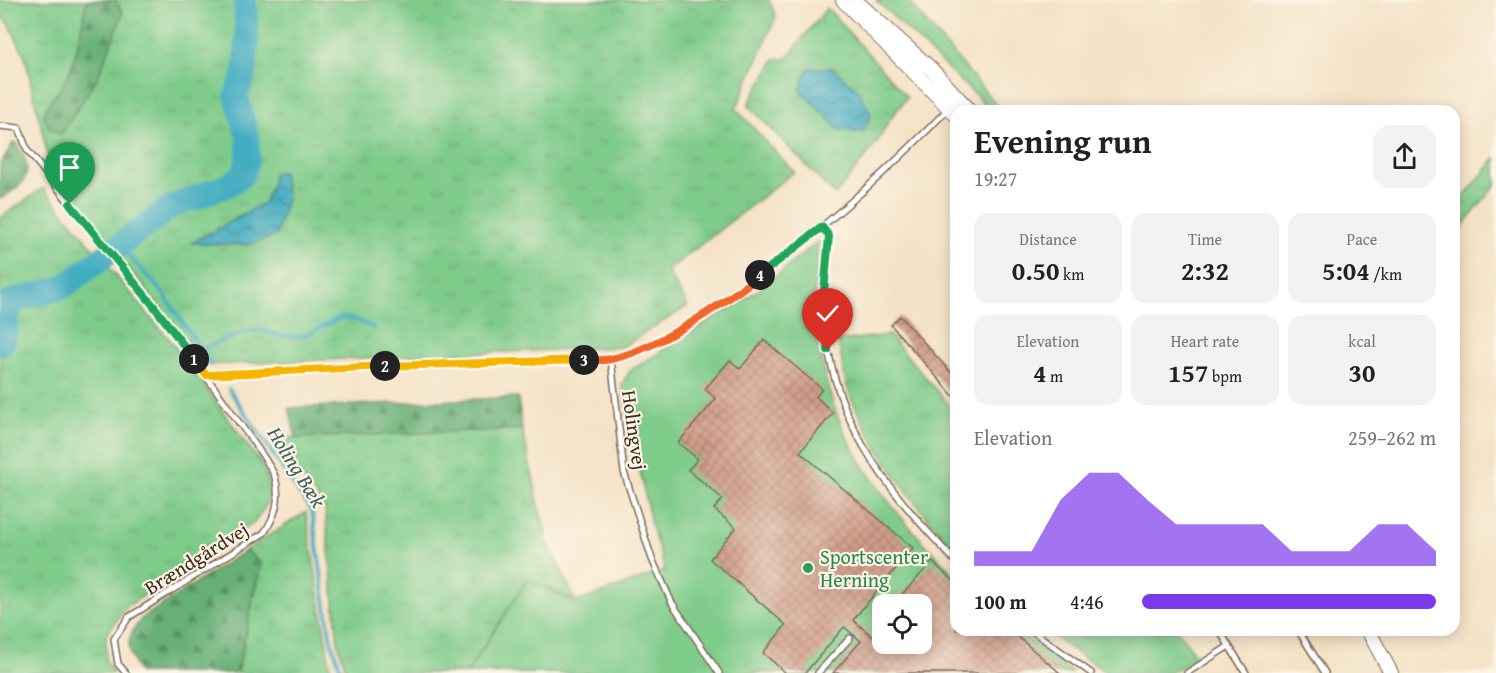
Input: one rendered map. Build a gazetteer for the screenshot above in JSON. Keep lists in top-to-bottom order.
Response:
{
  "streets": {
    "lane": ["Holingvej", "Brændgårdvej"]
  },
  "water": ["Holing Bæk"],
  "places": ["Sportscenter Herning"],
  "page": {
    "heading": ["Evening run", "19:27"],
    "stats": [
      ["Distance", "0.50 km"],
      ["Time", "2:32"],
      ["Pace", "5:04 /km"],
      ["Elevation", "4 m"],
      ["Heart rate", "157 bpm"],
      ["kcal", "30"]
    ],
    "pins": [
      "4",
      "1",
      "3",
      "2"
    ],
    "chart": ["Elevation", "259–262 m"],
    "list": [
      {
        "name": "100 m",
        "note": "4:46"
      }
    ]
  }
}
